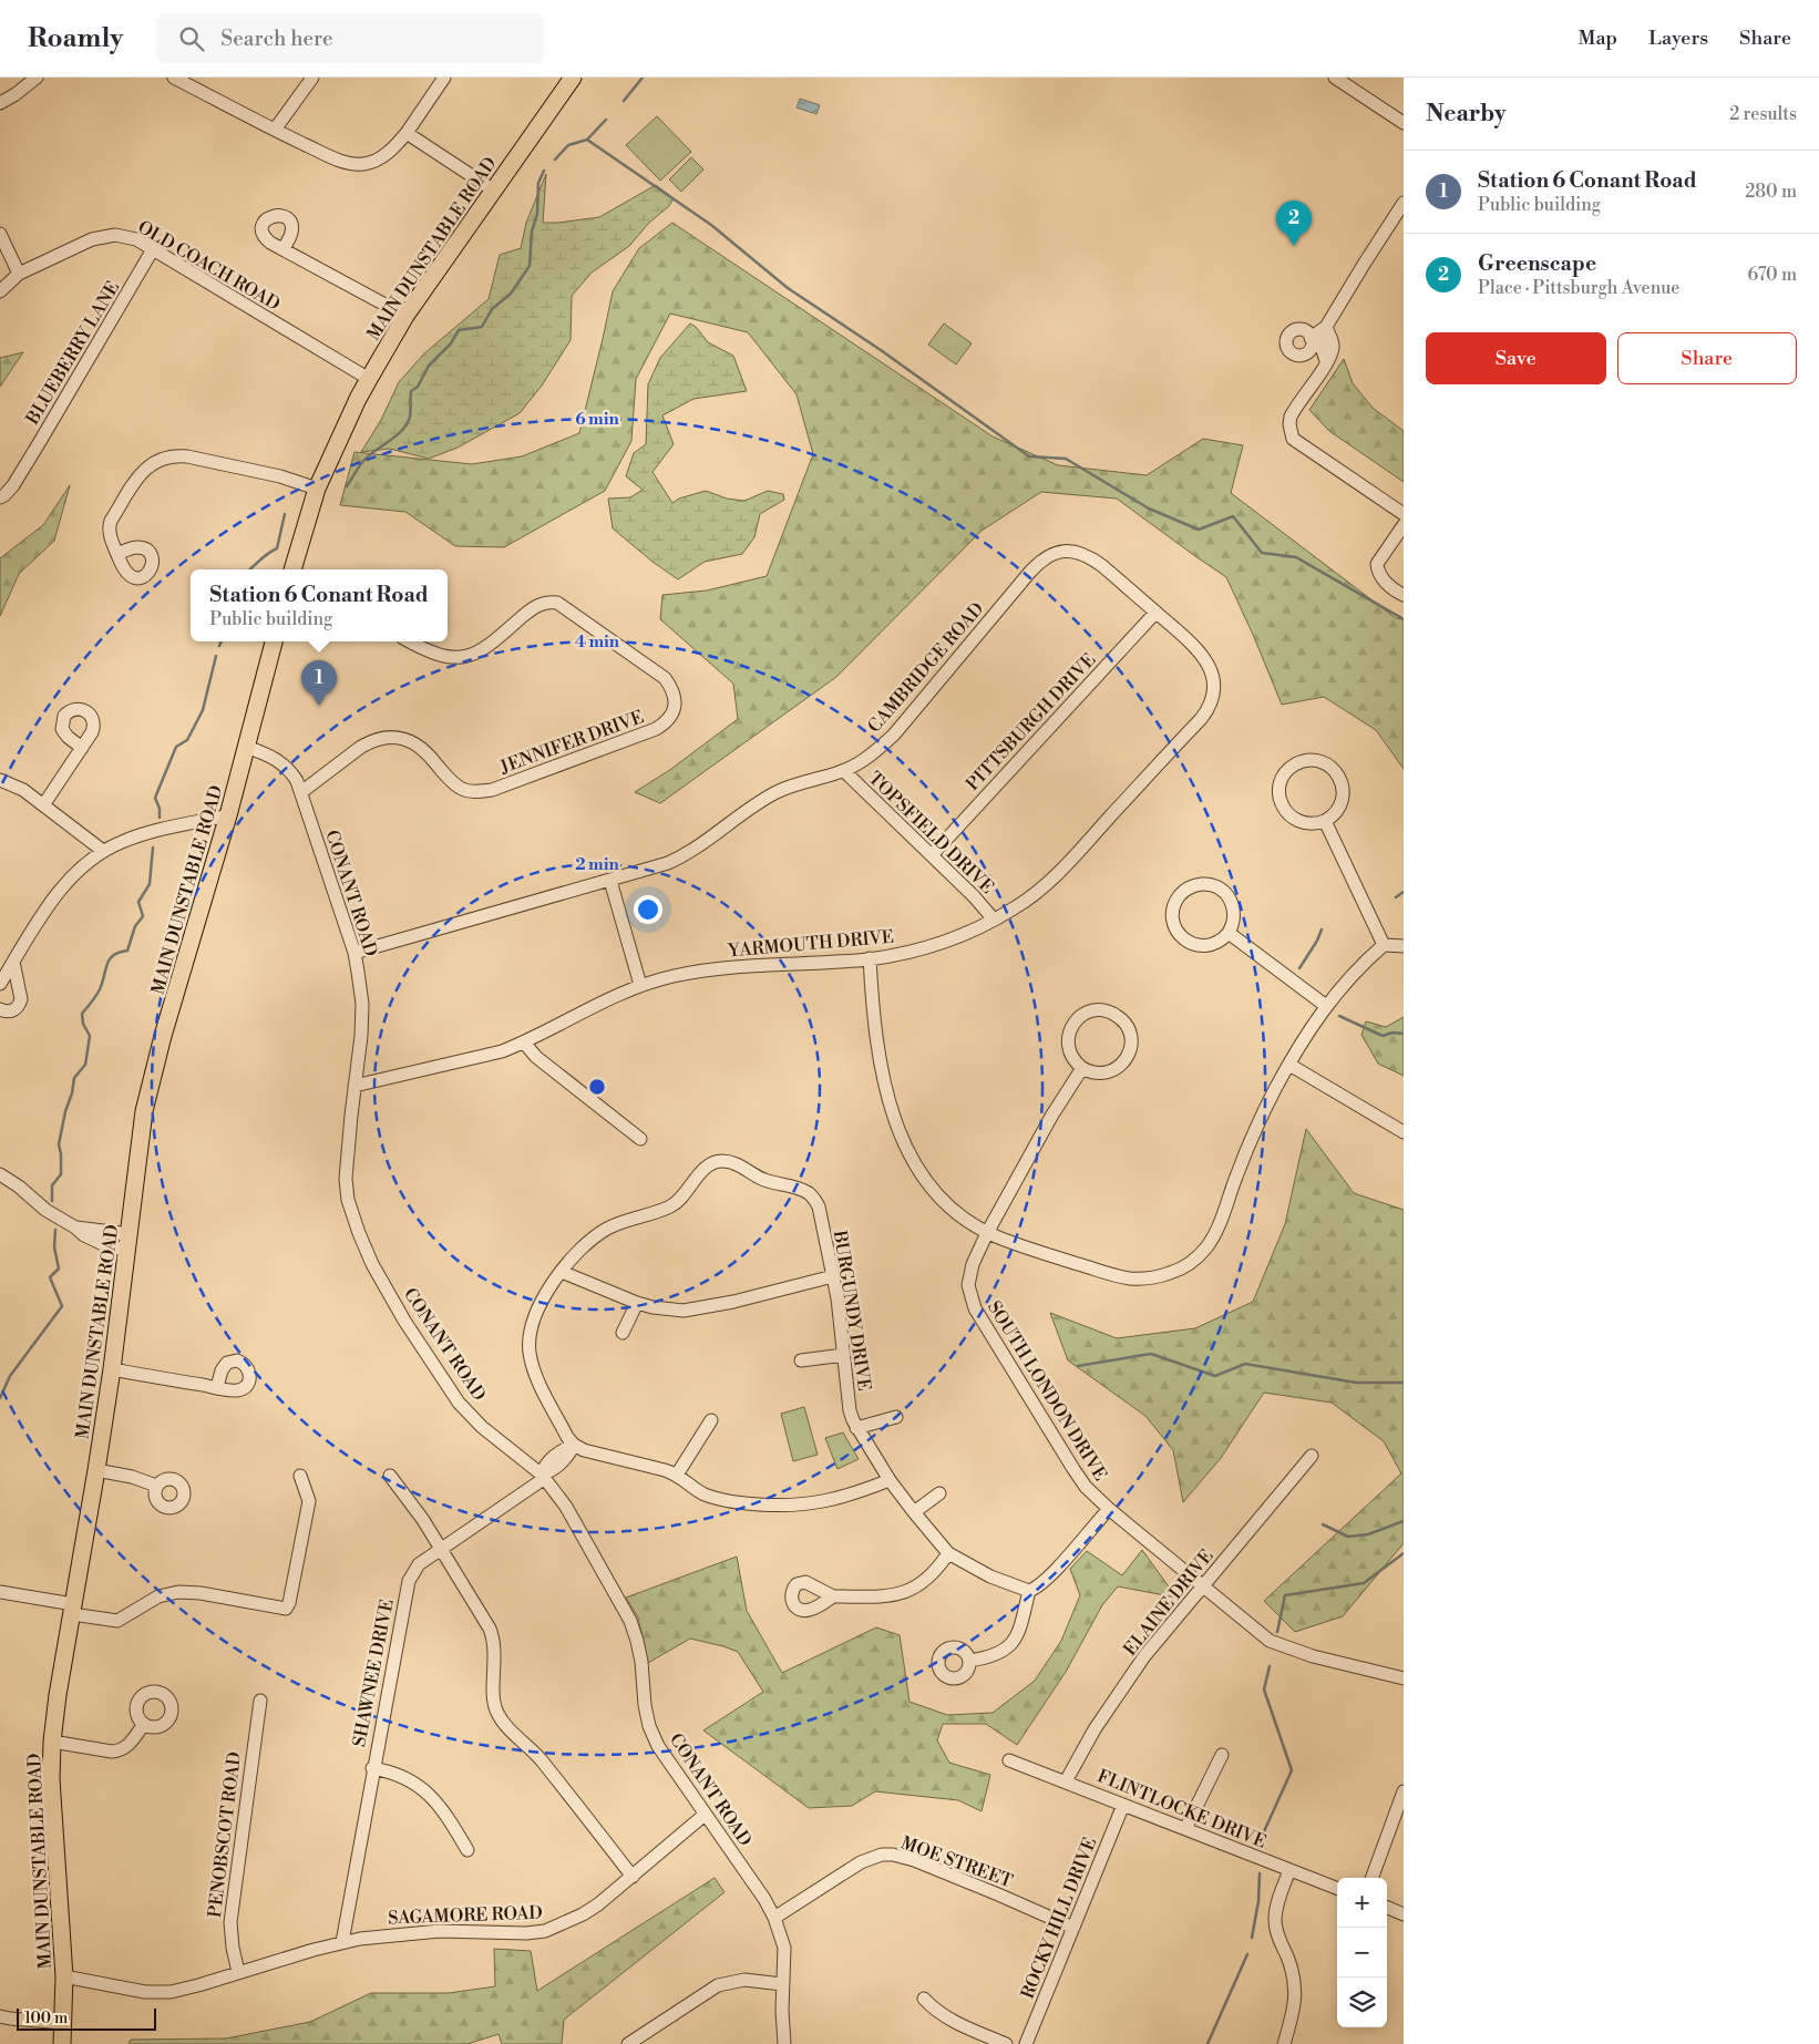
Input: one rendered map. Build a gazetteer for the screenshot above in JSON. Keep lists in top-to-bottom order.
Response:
{
  "streets": {
    "main road": ["MAIN DUNSTABLE ROAD"],
    "street": [
      "OLD COACH ROAD",
      "BLUEBERRY LANE",
      "CAMBRIDGE ROAD",
      "PITTSBURGH DRIVE",
      "JENNIFER DRIVE",
      "TOPSFIELD DRIVE",
      "CONANT ROAD",
      "YARMOUTH DRIVE",
      "BURGUNDY DRIVE",
      "SOUTH LONDON DRIVE",
      "ELAINE DRIVE",
      "SHAWNEE DRIVE",
      "FLINTLOCKE DRIVE",
      "PENOBSCOT ROAD",
      "MOE STREET",
      "SAGAMORE ROAD",
      "ROCKY HILL DRIVE"
    ]
  },
  "crossings": [
    ["MAIN DUNSTABLE ROAD", "OLD COACH ROAD"],
    ["MAIN DUNSTABLE ROAD", "CONANT ROAD"],
    ["MAIN DUNSTABLE ROAD", "SAGAMORE ROAD"],
    ["OLD COACH ROAD", "BLUEBERRY LANE"],
    ["CAMBRIDGE ROAD", "PITTSBURGH DRIVE"],
    ["CAMBRIDGE ROAD", "TOPSFIELD DRIVE"],
    ["CAMBRIDGE ROAD", "CONANT ROAD"],
    ["CAMBRIDGE ROAD", "YARMOUTH DRIVE"],
    ["PITTSBURGH DRIVE", "TOPSFIELD DRIVE"],
    ["PITTSBURGH DRIVE", "YARMOUTH DRIVE"],
    ["JENNIFER DRIVE", "CONANT ROAD"],
    ["TOPSFIELD DRIVE", "YARMOUTH DRIVE"],
    ["CONANT ROAD", "YARMOUTH DRIVE"],
    ["CONANT ROAD", "SHAWNEE DRIVE"],
    ["CONANT ROAD", "MOE STREET"],
    ["CONANT ROAD", "SAGAMORE ROAD"],
    ["SOUTH LONDON DRIVE", "ELAINE DRIVE"],
    ["ELAINE DRIVE", "FLINTLOCKE DRIVE"],
    ["SHAWNEE DRIVE", "SAGAMORE ROAD"],
    ["FLINTLOCKE DRIVE", "ROCKY HILL DRIVE"],
    ["PENOBSCOT ROAD", "SAGAMORE ROAD"],
    ["MOE STREET", "ROCKY HILL DRIVE"]
  ],
  "scale_bar": "100 m",
  "page": {
    "header": "Roamly",
    "search": "Search here",
    "nav": ["Map", "Layers", "Share"],
    "heading": ["Nearby", "2 results"],
    "list": [
      {
        "mark": "1",
        "name": "Station 6 Conant Road",
        "note": "Public building",
        "value": "280 m"
      },
      {
        "mark": "2",
        "name": "Greenscape",
        "note": "Place · Pittsburgh Avenue",
        "value": "670 m"
      }
    ],
    "pins": ["2", "1"],
    "buttons": ["Save", "Share"],
    "popup": ["Station 6 Conant Road", "Public building"],
    "map_buttons": ["+", "−"],
    "scale": "100 m"
  },
  "rings": ["6 min", "4 min", "2 min"]
}
